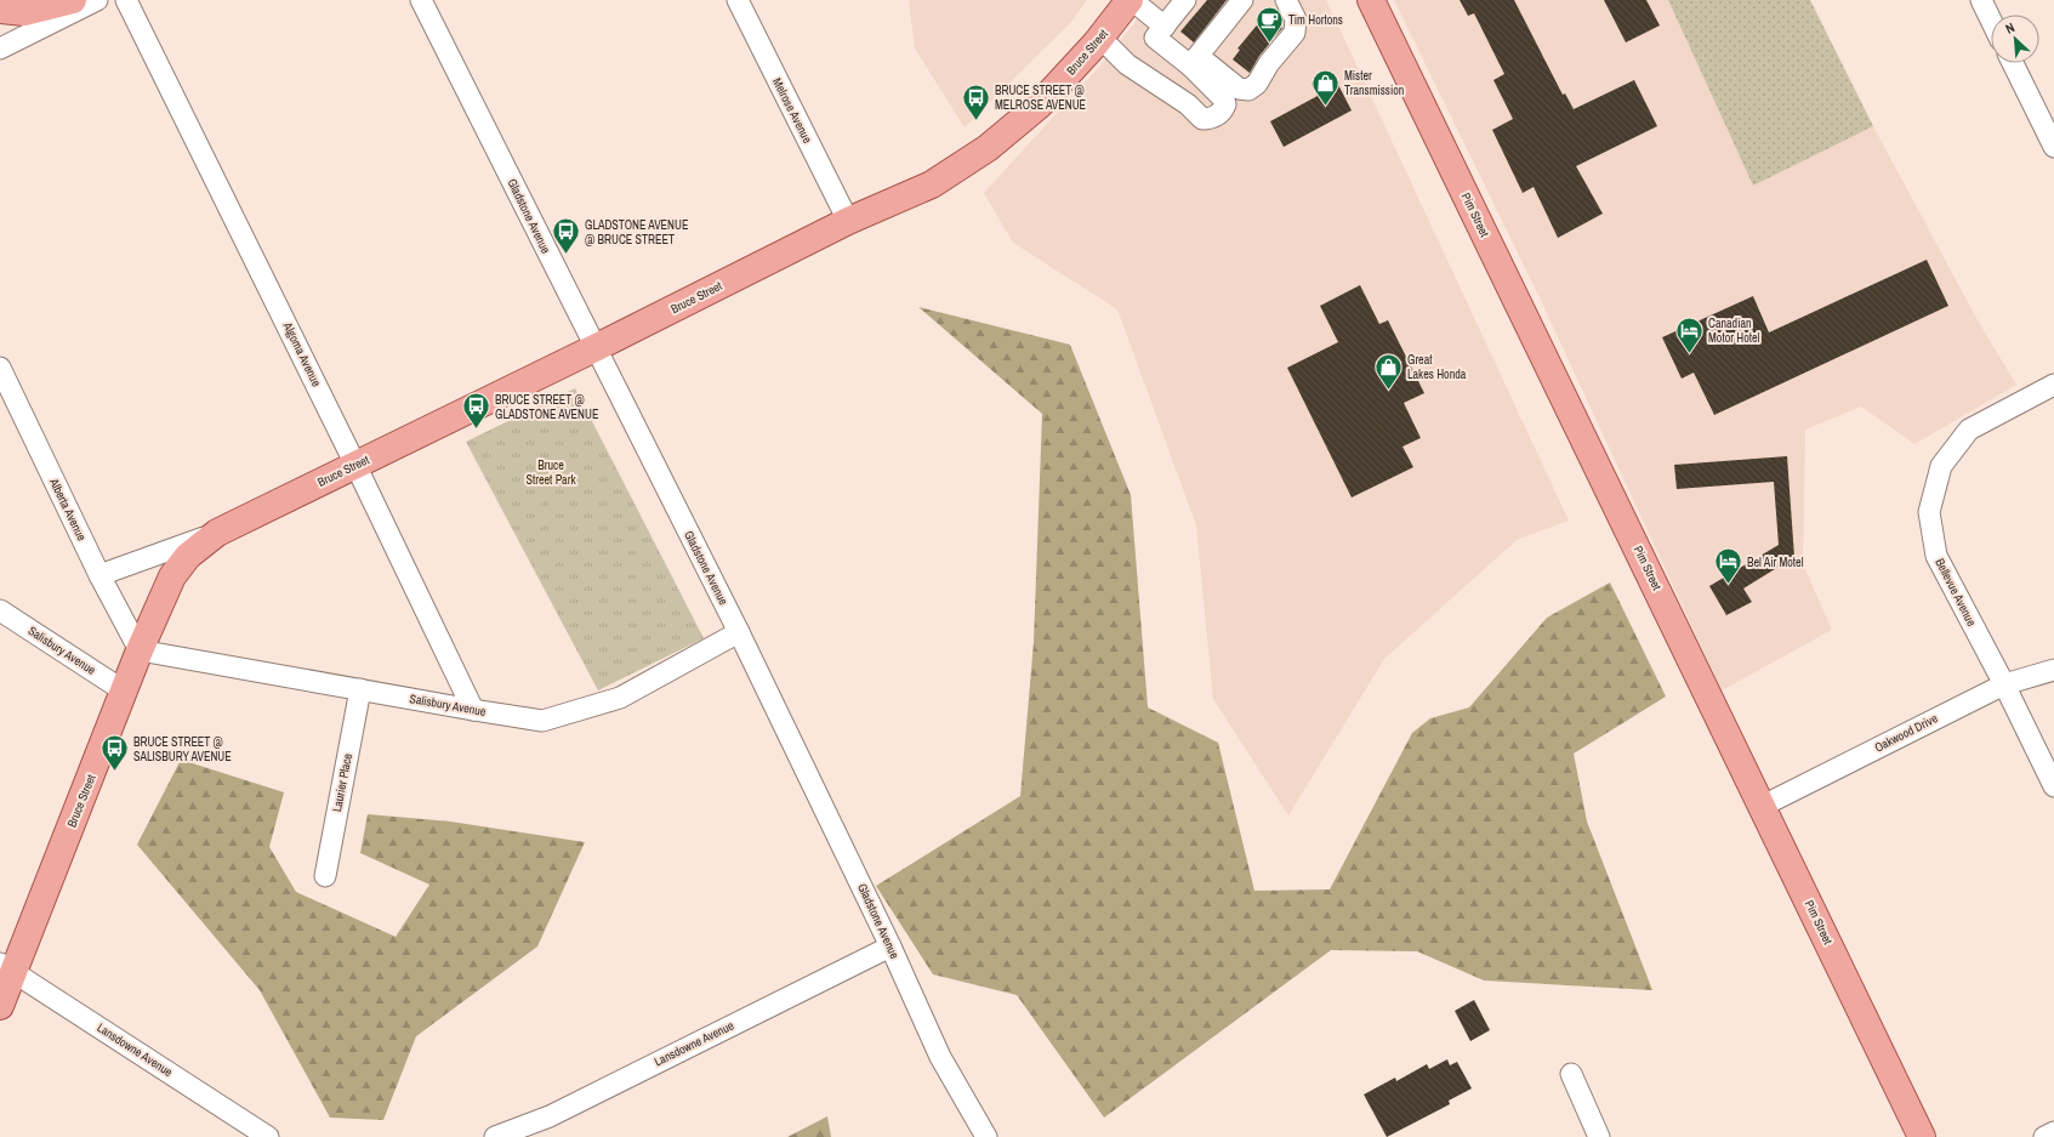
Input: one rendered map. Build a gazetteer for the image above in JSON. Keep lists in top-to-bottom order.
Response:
{
  "streets": {
    "main road": ["Bruce Street", "Pim Street"],
    "street": [
      "Melrose Avenue",
      "Gladstone Avenue",
      "Algoma Avenue",
      "Alberta Avenue",
      "Bellevue Avenue",
      "Salisbury Avenue",
      "Oakwood Drive",
      "Laurier Place",
      "Lansdowne Avenue"
    ]
  },
  "crossings": [
    ["Bruce Street", "Melrose Avenue"],
    ["Bruce Street", "Gladstone Avenue"],
    ["Bruce Street", "Algoma Avenue"],
    ["Bruce Street", "Alberta Avenue"],
    ["Bruce Street", "Salisbury Avenue"],
    ["Bruce Street", "Lansdowne Avenue"],
    ["Pim Street", "Oakwood Drive"],
    ["Gladstone Avenue", "Salisbury Avenue"],
    ["Gladstone Avenue", "Lansdowne Avenue"],
    ["Algoma Avenue", "Salisbury Avenue"],
    ["Alberta Avenue", "Salisbury Avenue"],
    ["Bellevue Avenue", "Oakwood Drive"],
    ["Salisbury Avenue", "Laurier Place"]
  ],
  "parks": ["Bruce Street Park"],
  "places": {
    "cafe": ["Tim Hortons"],
    "shop": ["Mister Transmission", "Great Lakes Honda"],
    "bus stop": [
      "BRUCE STREET @ MELROSE AVENUE",
      "GLADSTONE AVENUE @ BRUCE STREET",
      "BRUCE STREET @ GLADSTONE AVENUE",
      "BRUCE STREET @ SALISBURY AVENUE"
    ],
    "hotel": ["Canadian Motor Hotel", "Bel Air Motel"]
  },
  "north": "top left"
}
